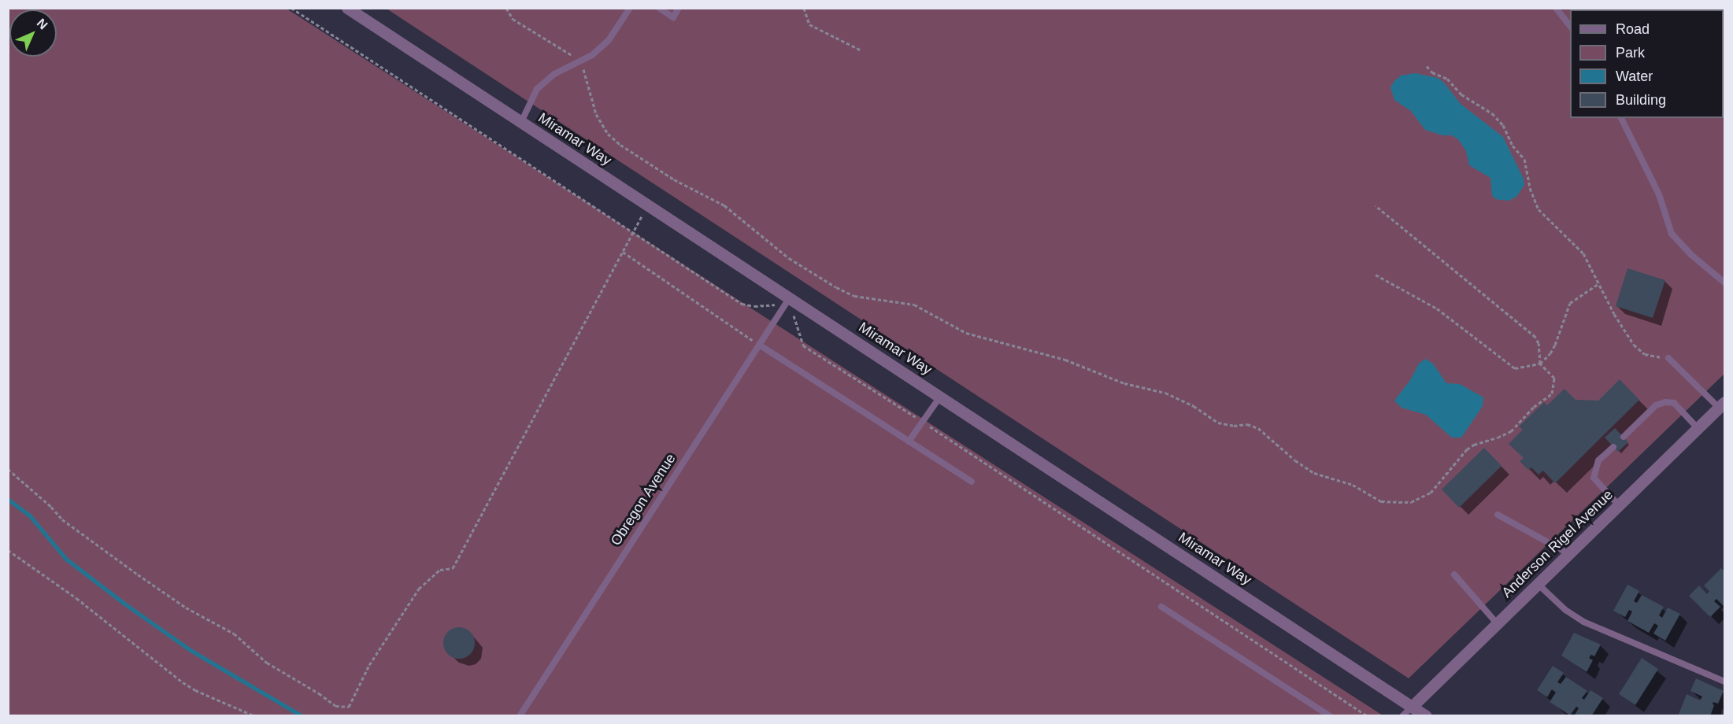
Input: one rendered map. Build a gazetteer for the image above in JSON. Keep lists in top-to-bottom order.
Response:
{
  "streets": {
    "street": ["Miramar Way", "Anderson Rigel Avenue"],
    "lane": ["Obregon Avenue"]
  },
  "crossings": [
    ["Miramar Way", "Obregon Avenue"],
    ["Miramar Way", "Anderson Rigel Avenue"]
  ],
  "legend": [
    "Road",
    "Park",
    "Water",
    "Building"
  ],
  "north": "top right"
}
